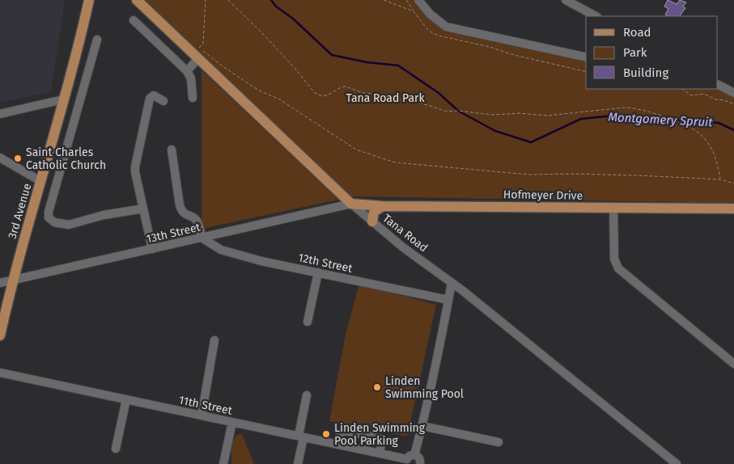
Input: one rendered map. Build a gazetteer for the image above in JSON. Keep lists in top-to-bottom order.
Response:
{
  "streets": {
    "main road": ["Hofmeyer Drive", "3rd Avenue", "Tana Road"],
    "street": ["13th Street", "12th Street", "11th Street"]
  },
  "crossings": [
    ["Hofmeyer Drive", "13th Street"],
    ["Hofmeyer Drive", "Tana Road"],
    ["3rd Avenue", "13th Street"],
    ["13th Street", "Tana Road"],
    ["13th Street", "12th Street"]
  ],
  "water": ["Montgomery Spruit"],
  "parks": ["Tana Road Park"],
  "places": ["Saint Charles Catholic Church", "Linden Swimming Pool", "Linden Swimming Pool Parking"],
  "legend": ["Road", "Park", "Building"]
}
